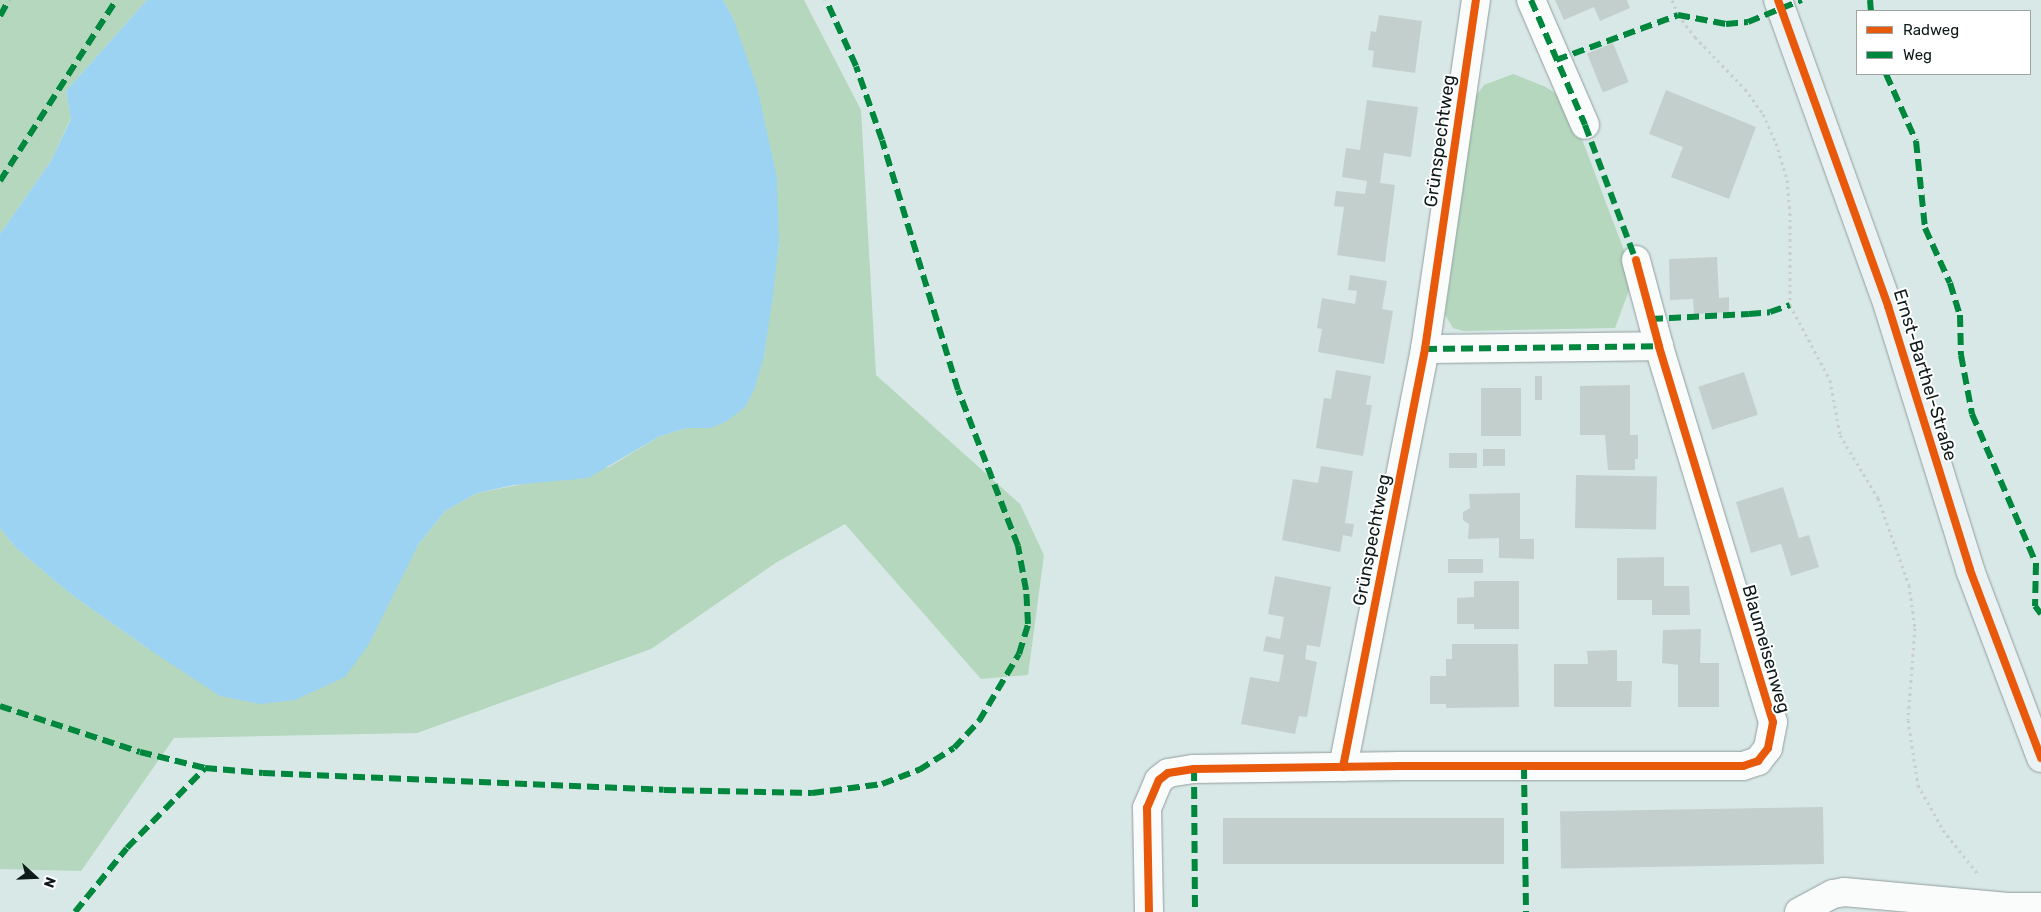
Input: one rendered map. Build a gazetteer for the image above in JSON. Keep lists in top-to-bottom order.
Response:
{
  "streets": {
    "street": ["Grünspechtweg", "Ernst-Barthel-Straße", "Blaumeisenweg"]
  },
  "crossings": [
    ["Grünspechtweg", "Blaumeisenweg"]
  ],
  "legend": ["Radweg", "Weg"],
  "north": "right"
}
